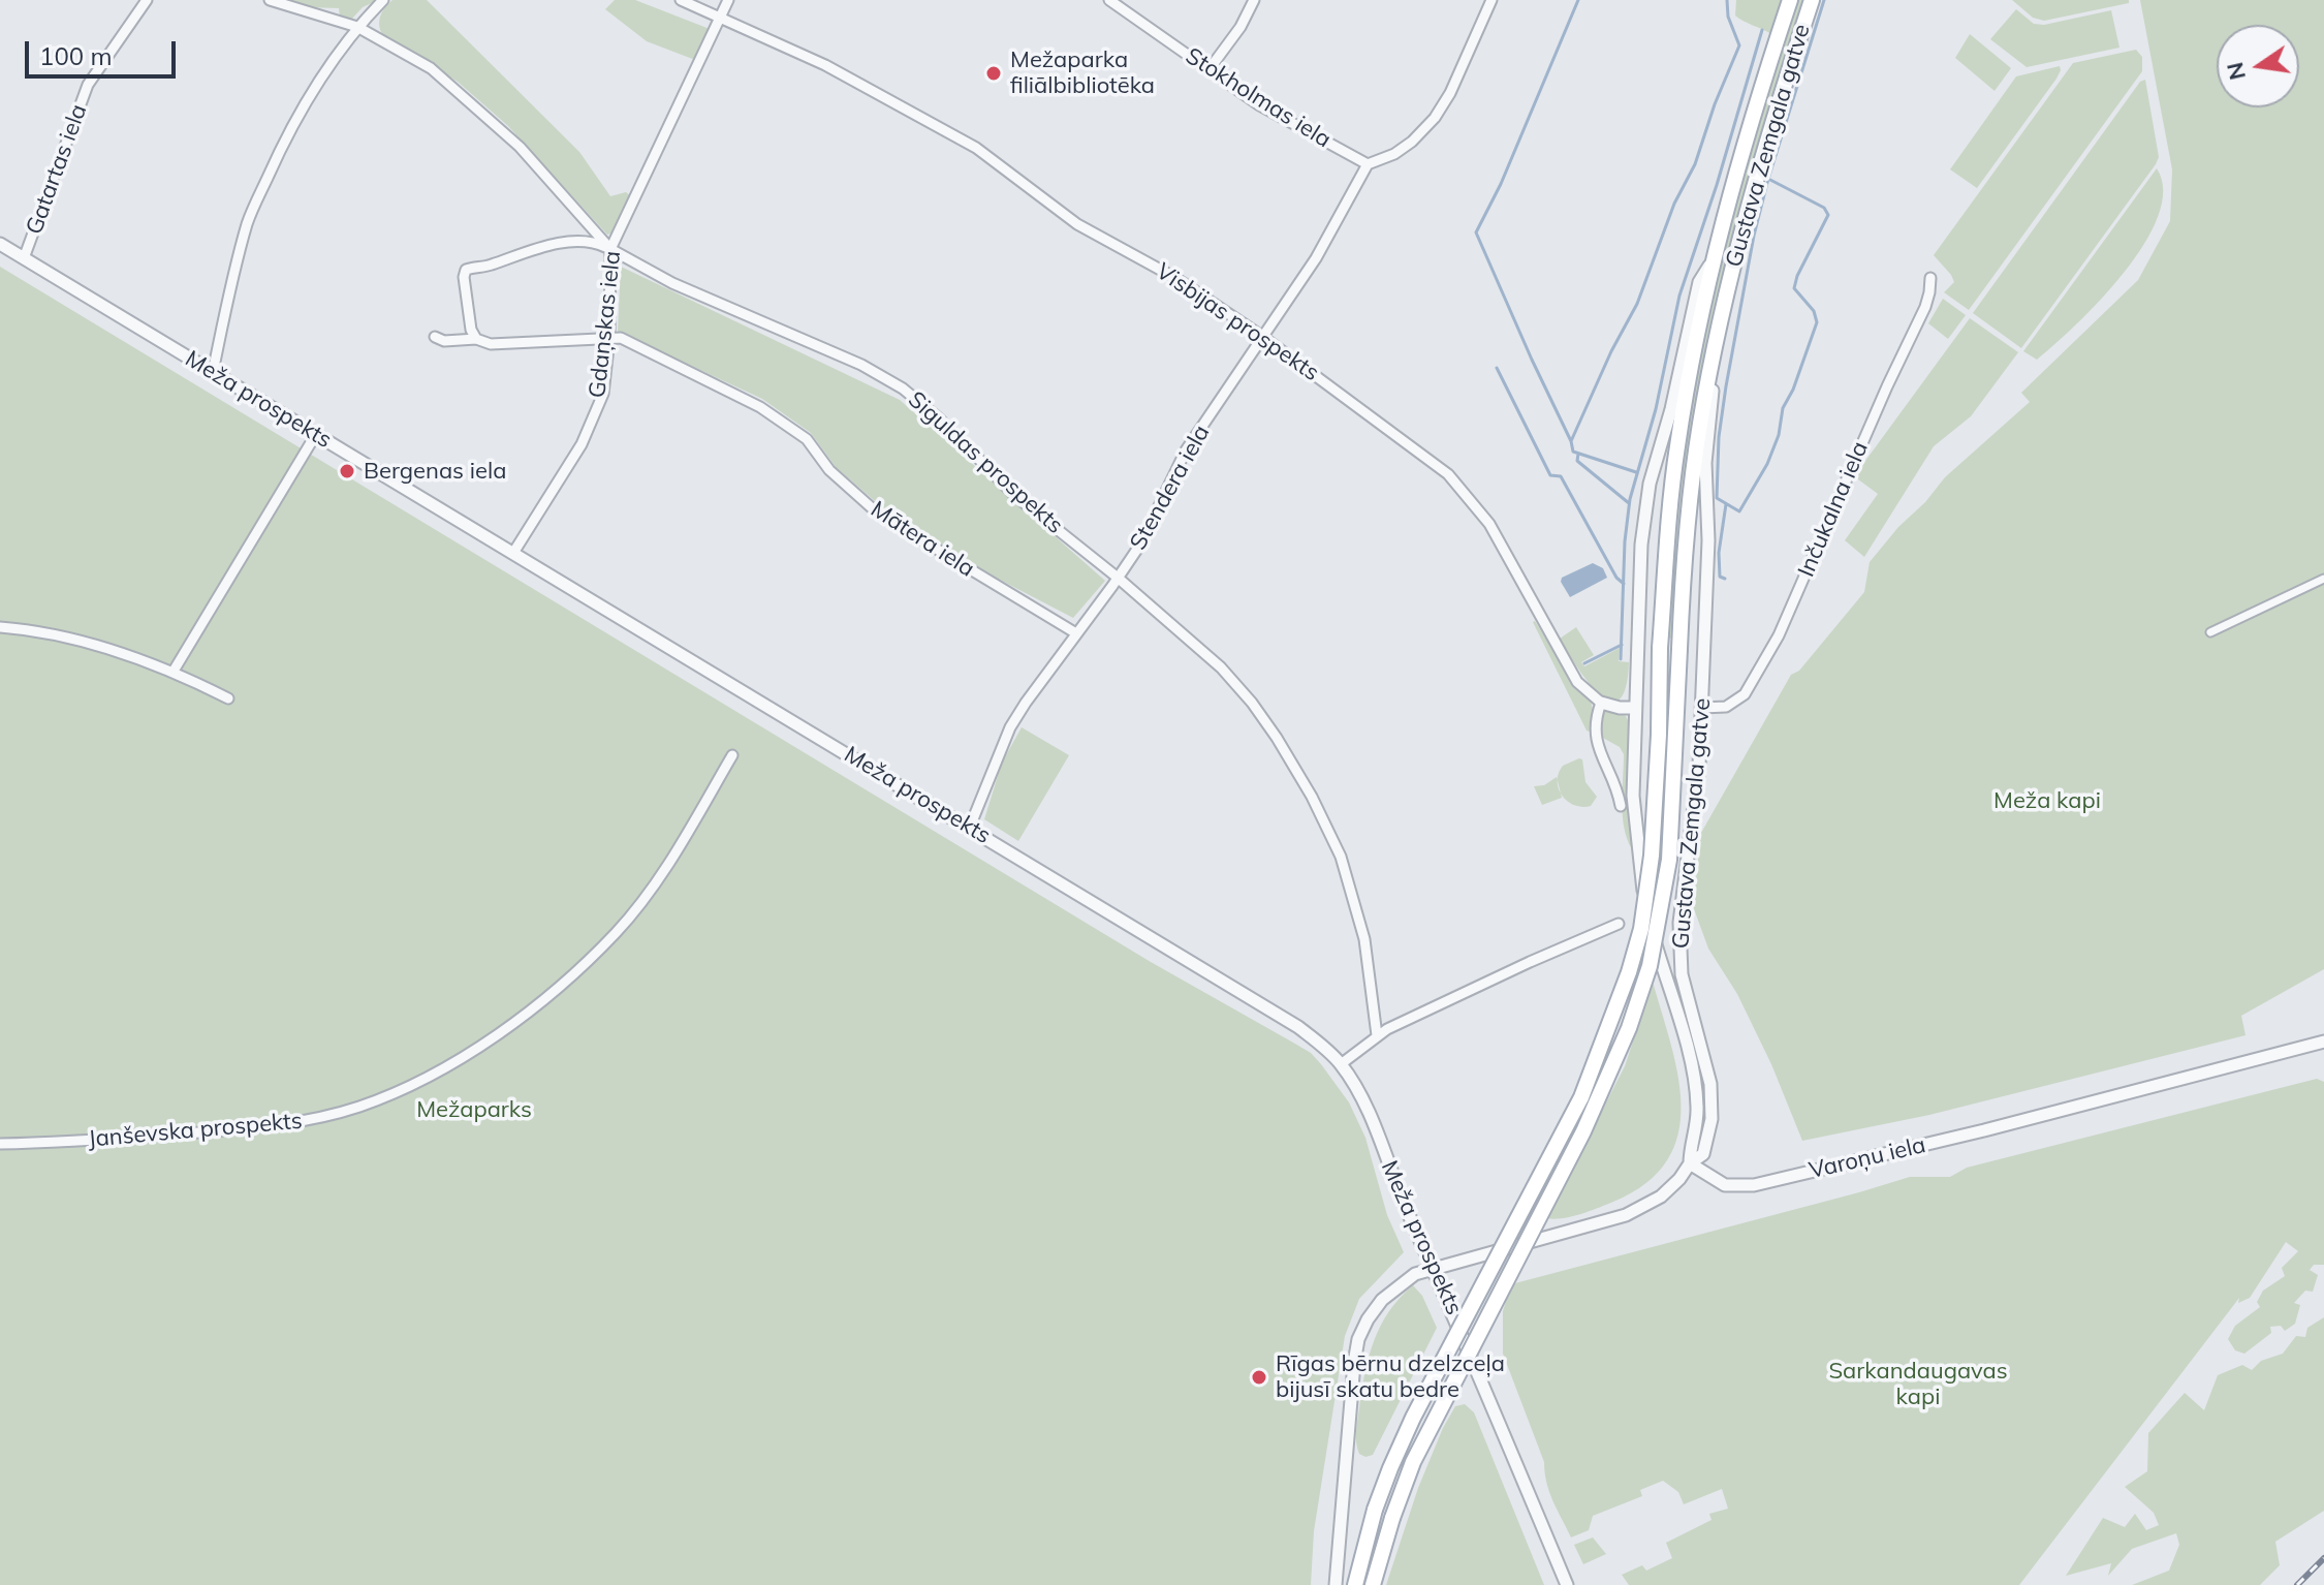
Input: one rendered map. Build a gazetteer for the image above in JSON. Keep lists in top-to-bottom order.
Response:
{
  "streets": {
    "main road": ["Gustava Zemgala gatve"],
    "street": [
      "Stokholmas iela",
      "Gatartas iela",
      "Visbijas prospekts",
      "Gdaņskas iela",
      "Meža prospekts",
      "Siguldas prospekts",
      "Stendera iela",
      "Inčukalna iela",
      "Mātera iela",
      "Janševska prospekts",
      "Varoņu iela"
    ]
  },
  "crossings": [
    ["Stokholmas iela", "Stendera iela"],
    ["Gustava Zemgala gatve", "Inčukalna iela"],
    ["Gustava Zemgala gatve", "Varoņu iela"],
    ["Gatartas iela", "Meža prospekts"],
    ["Visbijas prospekts", "Gdaņskas iela"],
    ["Visbijas prospekts", "Stendera iela"],
    ["Gdaņskas iela", "Meža prospekts"],
    ["Gdaņskas iela", "Siguldas prospekts"],
    ["Gdaņskas iela", "Mātera iela"],
    ["Meža prospekts", "Stendera iela"],
    ["Siguldas prospekts", "Stendera iela"],
    ["Stendera iela", "Mātera iela"]
  ],
  "parks": ["Meža kapi", "Mežaparks", "Sarkandaugavas kapi"],
  "places": ["Mežaparka filiālbibliotēka", "Bergenas iela", "Rīgas bērnu dzelzceļa bijusī skatu bedre"],
  "scale_bar": "100 m",
  "north": "left"
}
